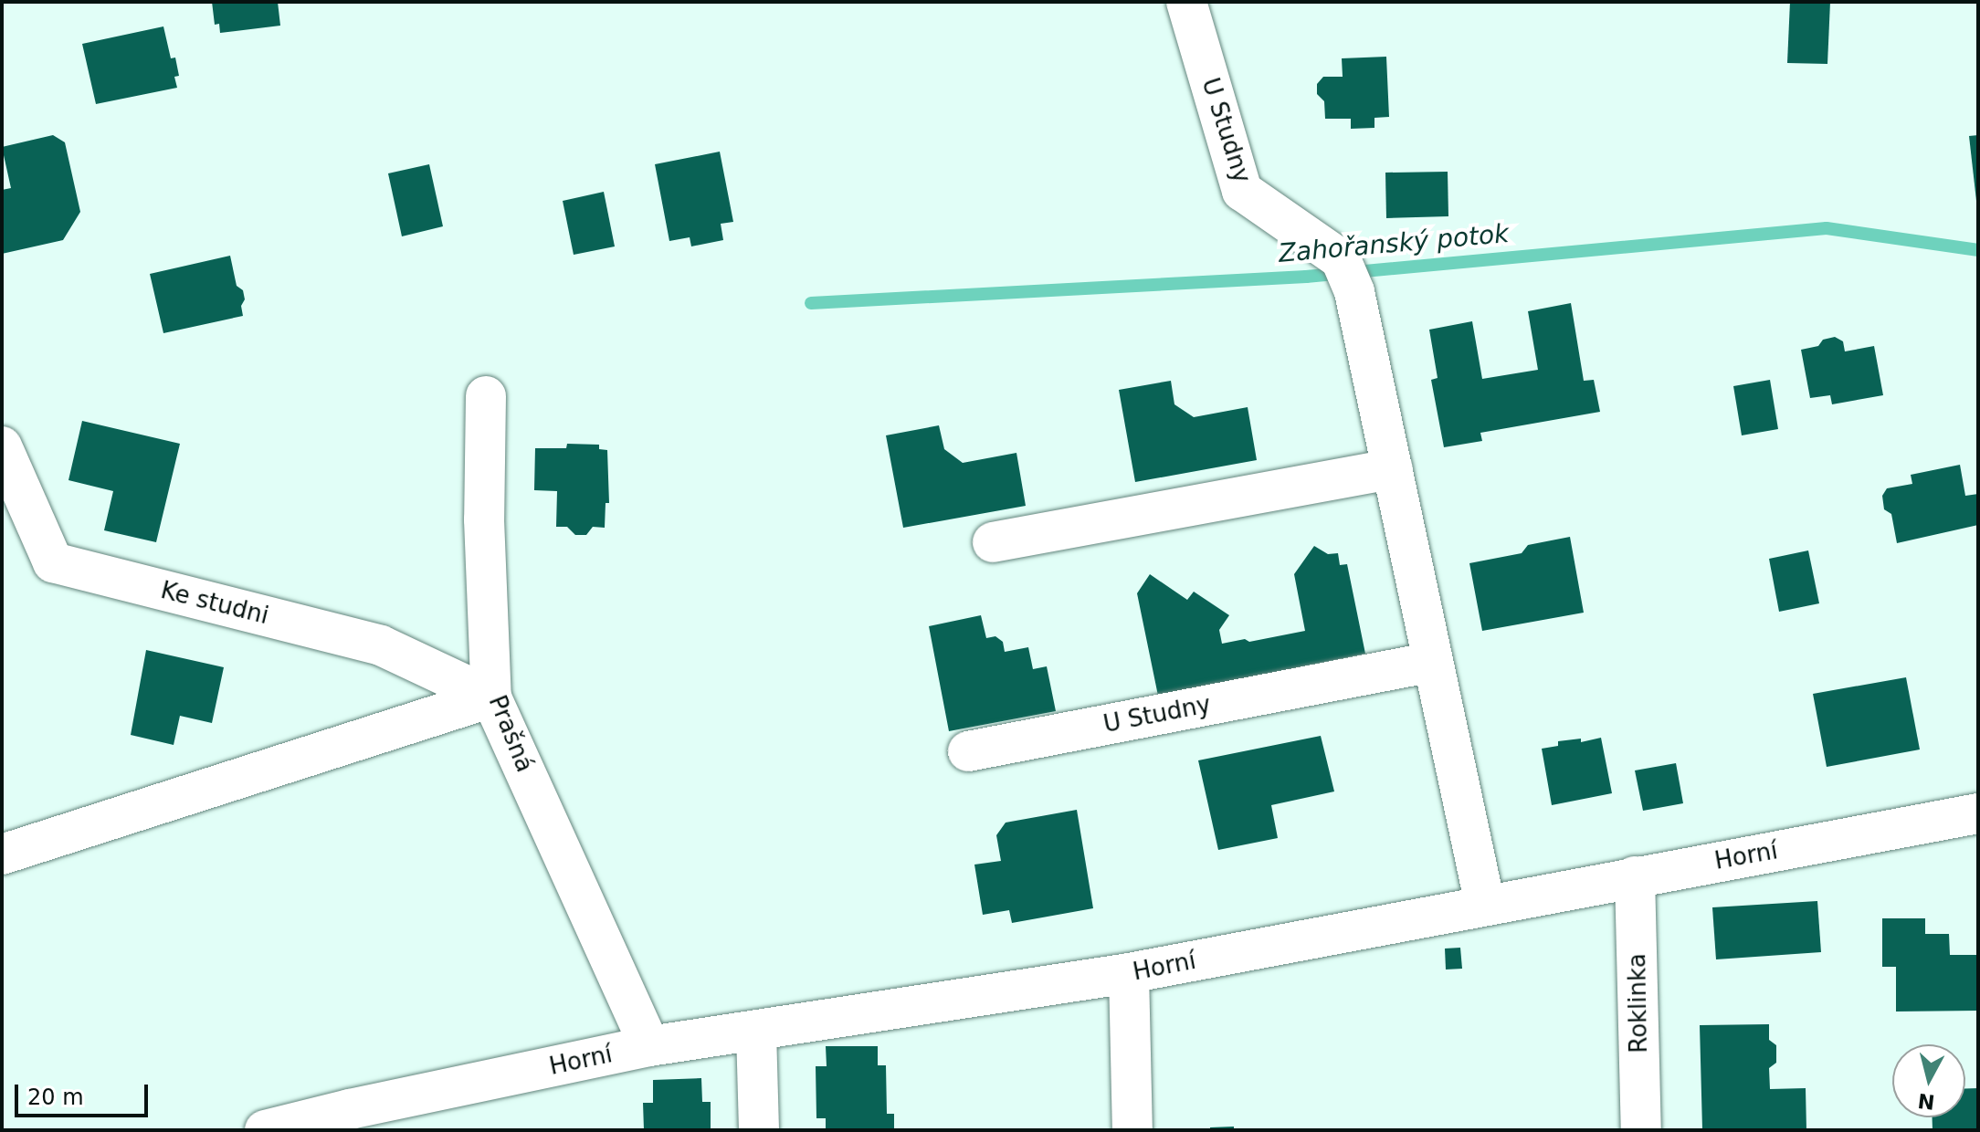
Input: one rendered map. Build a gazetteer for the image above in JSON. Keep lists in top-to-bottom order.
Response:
{
  "streets": {
    "street": [
      "U Studny",
      "Ke studni",
      "Prašná",
      "Horní",
      "Roklinka"
    ]
  },
  "crossings": [
    ["U Studny", "Horní"],
    ["Ke studni", "Prašná"],
    ["Prašná", "Horní"],
    ["Horní", "Roklinka"]
  ],
  "water": ["Zahořanský potok"],
  "scale_bar": "20 m",
  "north": "bottom"
}
